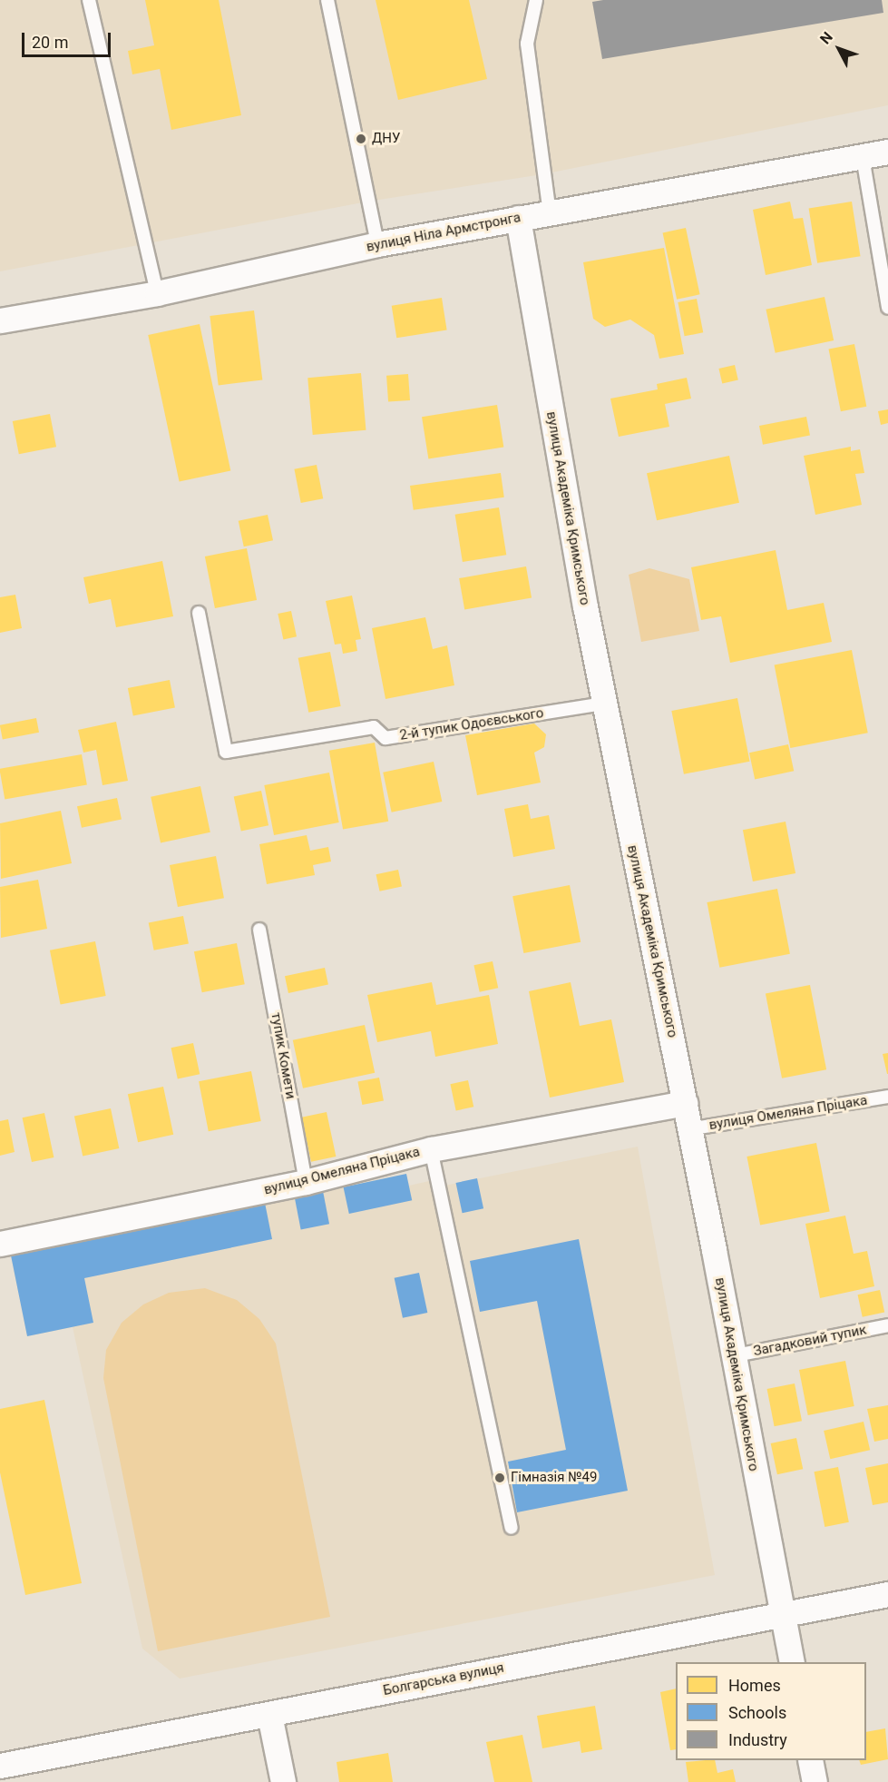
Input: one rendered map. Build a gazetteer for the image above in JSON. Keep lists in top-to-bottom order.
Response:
{
  "streets": {
    "street": [
      "вулиця Ніла Армстронга",
      "вулиця Академіка Кримського",
      "вулиця Омеляна Пріцака",
      "Болгарська вулиця"
    ],
    "lane": ["2-й тупик Одоєвського", "тупик Комети", "Загадковий тупик"]
  },
  "crossings": [
    ["вулиця Ніла Армстронга", "вулиця Академіка Кримського"],
    ["вулиця Академіка Кримського", "2-й тупик Одоєвського"],
    ["вулиця Академіка Кримського", "вулиця Омеляна Пріцака"],
    ["вулиця Академіка Кримського", "Загадковий тупик"],
    ["вулиця Академіка Кримського", "Болгарська вулиця"],
    ["тупик Комети", "вулиця Омеляна Пріцака"]
  ],
  "places": ["ДНУ", "Гімназія №49"],
  "legend": ["Homes", "Schools", "Industry"],
  "scale_bar": "20 m",
  "north": "top left"
}
